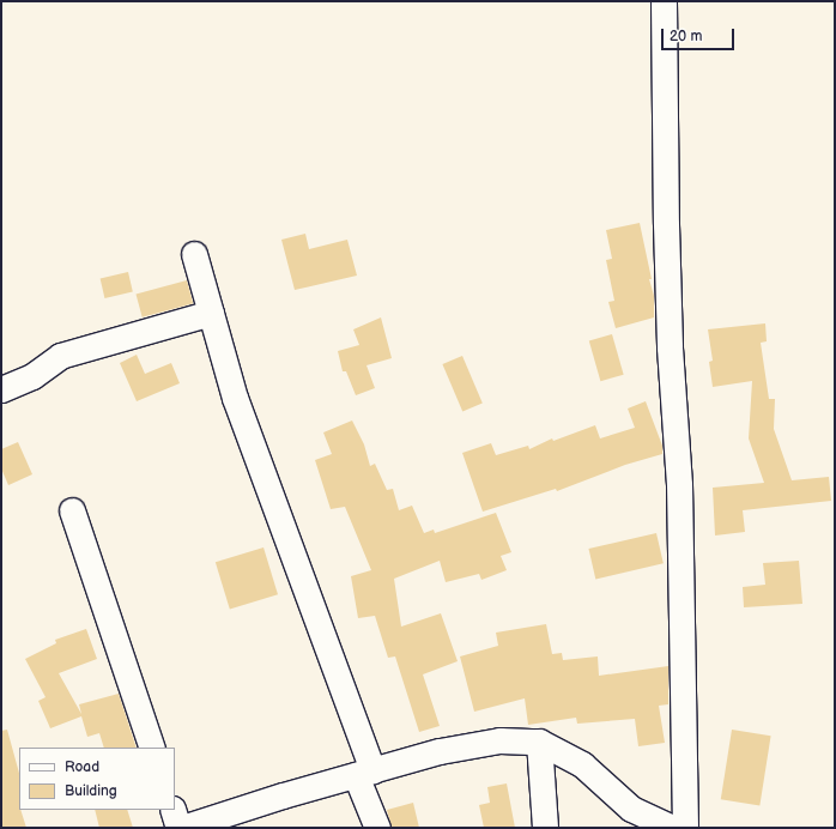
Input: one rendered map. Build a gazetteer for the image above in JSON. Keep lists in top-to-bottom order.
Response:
{
  "legend": ["Road", "Building"],
  "scale_bar": "20 m"
}
